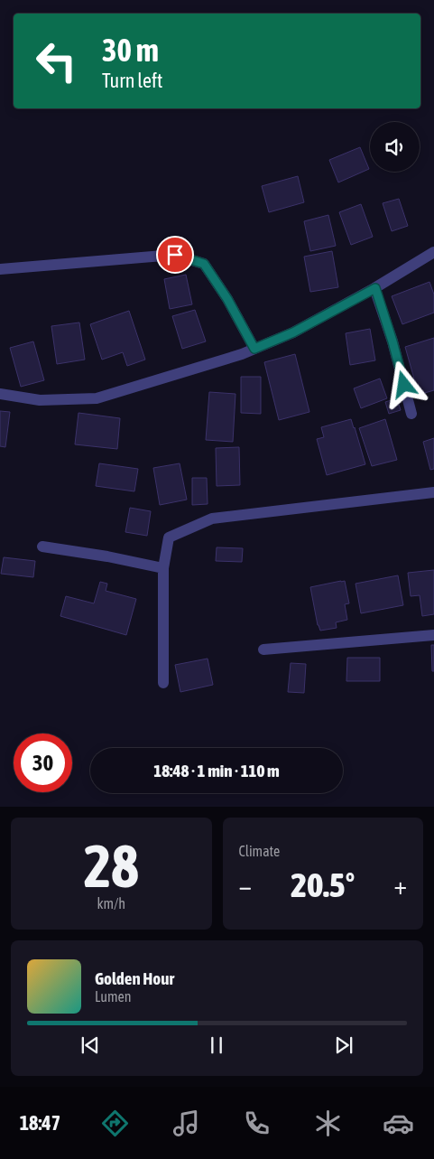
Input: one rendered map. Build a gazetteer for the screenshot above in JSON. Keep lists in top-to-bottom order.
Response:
{
  "page": {
    "turn": ["30 m", "Turn left"],
    "limit": "30",
    "trip": "18:48 · 1 min · 110 m",
    "tile": [
      ["28", "km/h"],
      "Climate"
    ],
    "heat": ["−", "20.5°", "+"],
    "song": ["Golden Hour", "Lumen"],
    "tabs": "18:47"
  }
}
